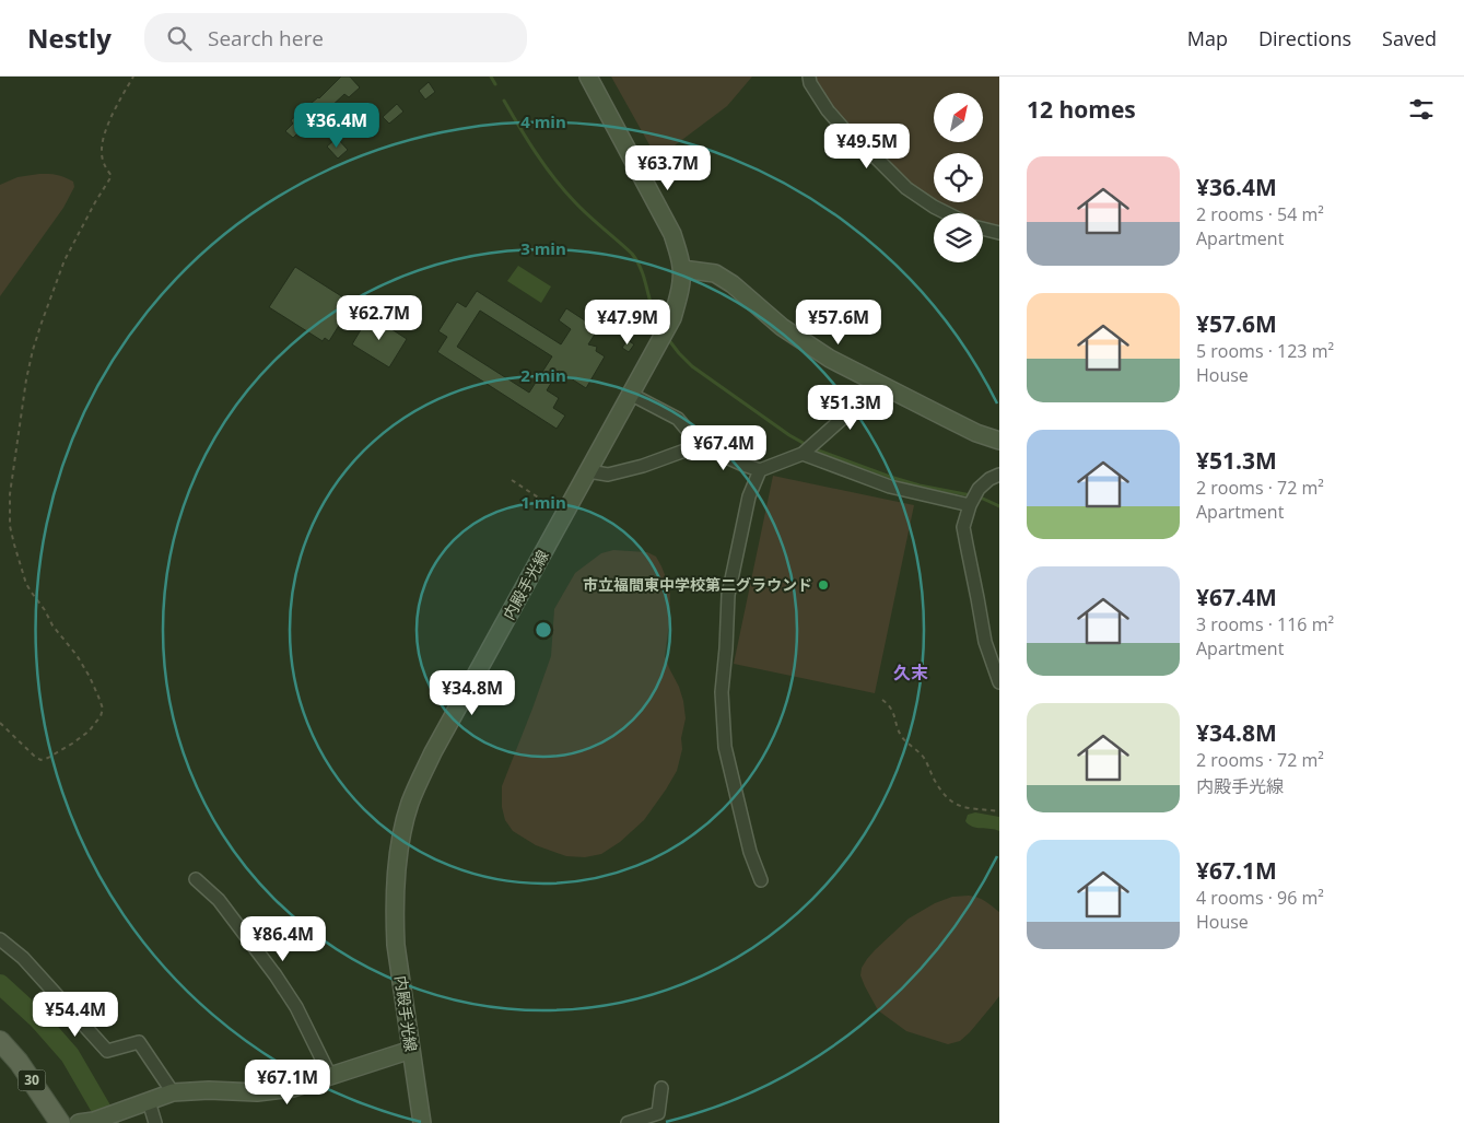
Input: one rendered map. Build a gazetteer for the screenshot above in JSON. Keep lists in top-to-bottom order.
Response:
{
  "streets": {
    "main road": ["内殿手光線", "30"]
  },
  "districts": ["久末"],
  "places": ["市立福間東中学校第二グラウンド"],
  "north": "top right",
  "page": {
    "header": "Nestly",
    "search": "Search here",
    "nav": ["Map", "Directions", "Saved"],
    "heading": "12 homes",
    "price": [
      "¥36.4M",
      "¥49.5M",
      "¥63.7M",
      "¥62.7M",
      "¥47.9M",
      "¥57.6M",
      "¥51.3M",
      "¥67.4M",
      "¥34.8M",
      "¥86.4M",
      "¥54.4M",
      "¥67.1M"
    ],
    "list": [
      {
        "name": "¥36.4M",
        "note": "2 rooms · 54 m² · Apartment"
      },
      {
        "name": "¥57.6M",
        "note": "5 rooms · 123 m² · House"
      },
      {
        "name": "¥51.3M",
        "note": "2 rooms · 72 m² · Apartment"
      },
      {
        "name": "¥67.4M",
        "note": "3 rooms · 116 m² · Apartment"
      },
      {
        "name": "¥34.8M",
        "note": "2 rooms · 72 m² · 内殿手光線"
      },
      {
        "name": "¥67.1M",
        "note": "4 rooms · 96 m² · House"
      }
    ]
  },
  "rings": [
    "4 min",
    "3 min",
    "2 min",
    "1 min"
  ]
}
